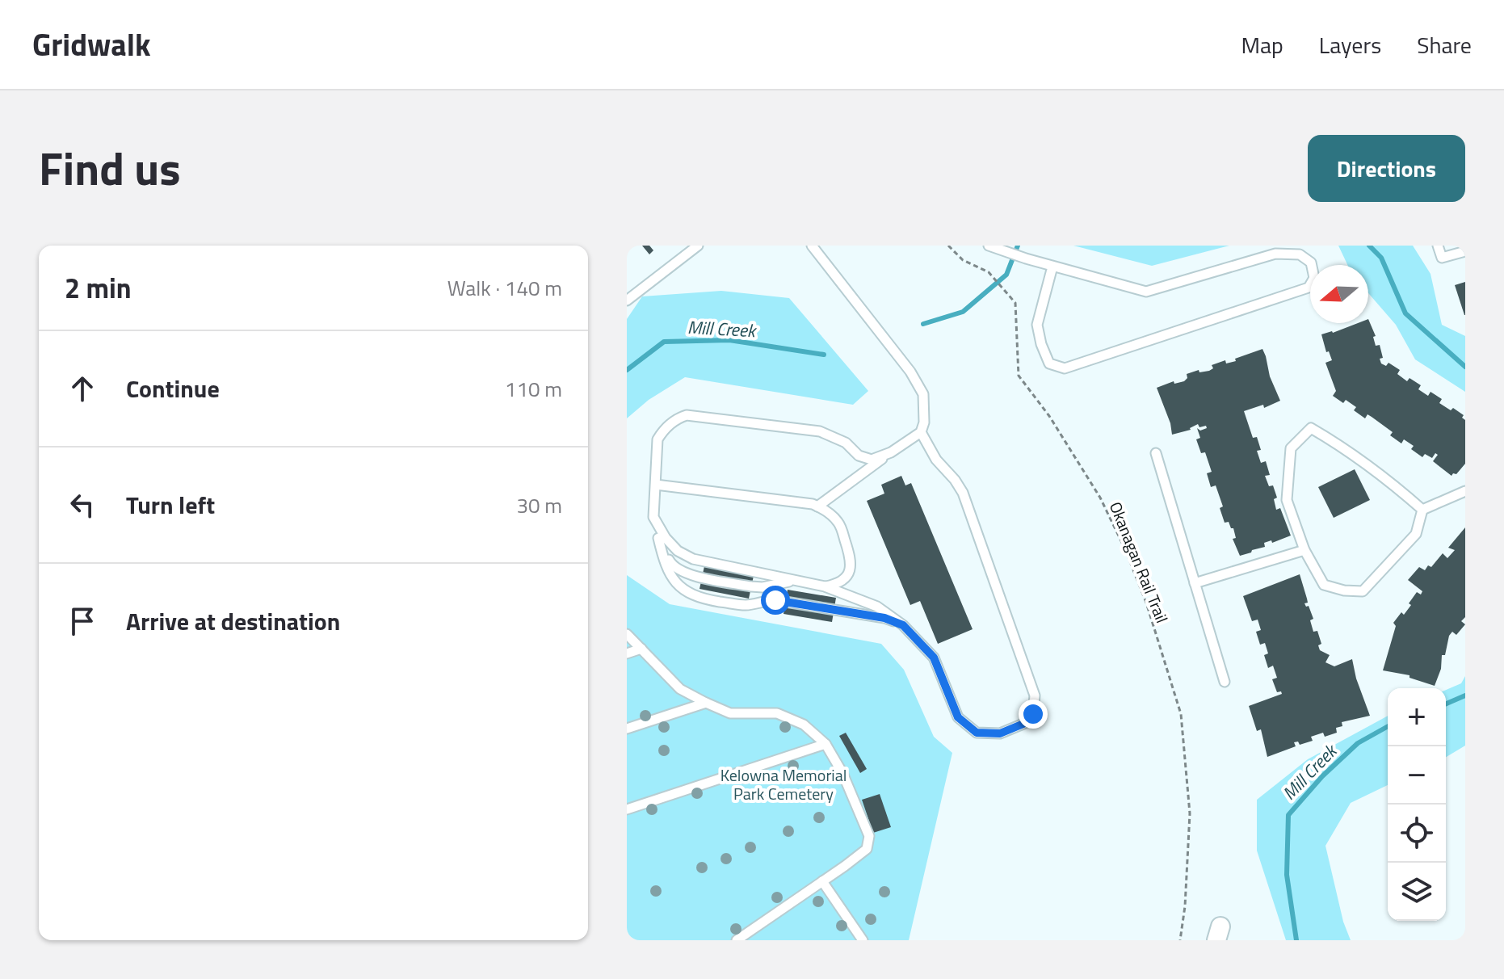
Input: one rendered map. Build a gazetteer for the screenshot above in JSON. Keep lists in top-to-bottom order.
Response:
{
  "streets": {
    "path": ["Okanagan Rail Trail"]
  },
  "water": ["Mill Creek"],
  "parks": ["Kelowna Memorial Park Cemetery"],
  "north": "left",
  "page": {
    "header": "Gridwalk",
    "nav": ["Map", "Layers", "Share"],
    "title": "Find us",
    "buttons": "Directions",
    "heading": ["2 min", "Walk · 140 m"],
    "list": [
      ["Continue", "110 m"],
      ["Turn left", "30 m"],
      "Arrive at destination"
    ],
    "map_buttons": ["+", "−"]
  }
}
